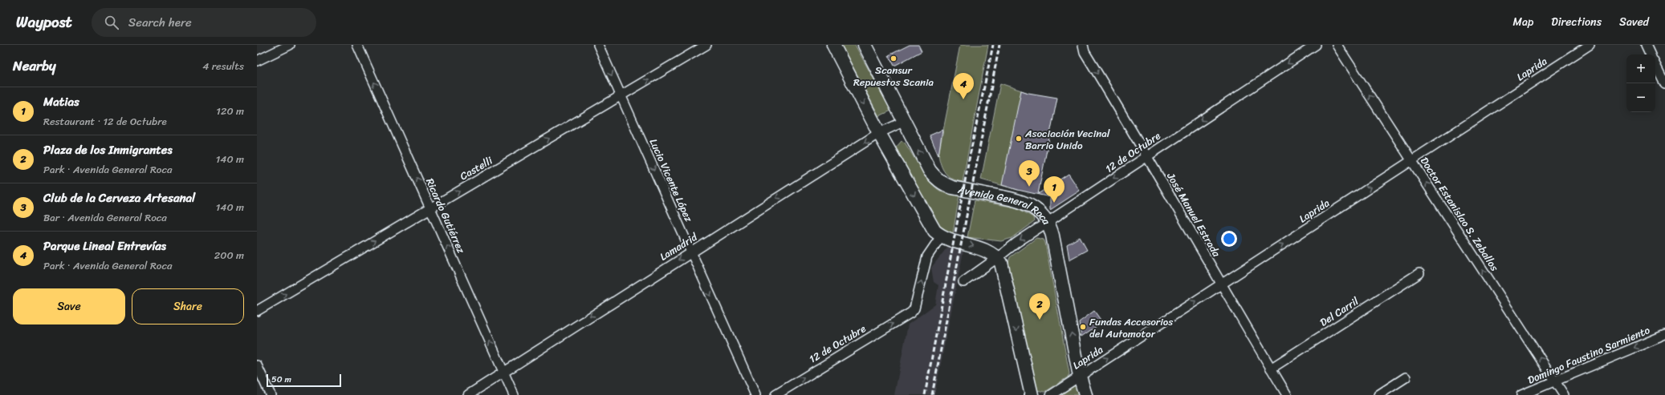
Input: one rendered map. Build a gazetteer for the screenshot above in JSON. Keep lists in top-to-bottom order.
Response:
{
  "streets": {
    "main road": ["Avenida General Roca"],
    "street": [
      "Laprida",
      "12 de Octubre",
      "Castelli",
      "Lucio Vicente López",
      "Doctor Estanislao S. Zeballos",
      "José Manuel Estrada",
      "Ricardo Gutiérrez",
      "Lamadrid",
      "Del Carril",
      "Domingo Faustino Sarmiento"
    ]
  },
  "crossings": [
    ["Laprida", "Avenida General Roca"],
    ["Laprida", "Doctor Estanislao S. Zeballos"],
    ["Laprida", "José Manuel Estrada"],
    ["12 de Octubre", "Avenida General Roca"],
    ["12 de Octubre", "José Manuel Estrada"],
    ["Castelli", "Lucio Vicente López"],
    ["Castelli", "Ricardo Gutiérrez"],
    ["Lucio Vicente López", "Lamadrid"],
    ["Avenida General Roca", "Lamadrid"],
    ["Doctor Estanislao S. Zeballos", "Domingo Faustino Sarmiento"],
    ["José Manuel Estrada", "Del Carril"],
    ["Ricardo Gutiérrez", "Lamadrid"]
  ],
  "one_way": [
    "Laprida",
    "Castelli",
    "Lucio Vicente López",
    "Doctor Estanislao S. Zeballos",
    "Ricardo Gutiérrez",
    "Lamadrid",
    "Domingo Faustino Sarmiento"
  ],
  "places": ["Scansur Repuestos Scania", "Asociación Vecinal Barrio Unido", "Fundas Accesorios del Automotor"],
  "scale_bar": "50 m",
  "page": {
    "header": "Waypost",
    "search": "Search here",
    "nav": ["Map", "Directions", "Saved"],
    "heading": ["Nearby", "4 results"],
    "map_buttons": ["+", "−"],
    "pins": [
      "4",
      "3",
      "1",
      "2"
    ],
    "list": [
      {
        "mark": "1",
        "name": "Matias",
        "note": "Restaurant · 12 de Octubre",
        "value": "120 m"
      },
      {
        "mark": "2",
        "name": "Plaza de los Inmigrantes",
        "note": "Park · Avenida General Roca",
        "value": "140 m"
      },
      {
        "mark": "3",
        "name": "Club de la Cerveza Artesanal",
        "note": "Bar · Avenida General Roca",
        "value": "140 m"
      },
      {
        "mark": "4",
        "name": "Parque Lineal Entrevías",
        "note": "Park · Avenida General Roca",
        "value": "200 m"
      }
    ],
    "buttons": ["Save", "Share"],
    "scale": "50 m"
  }
}
